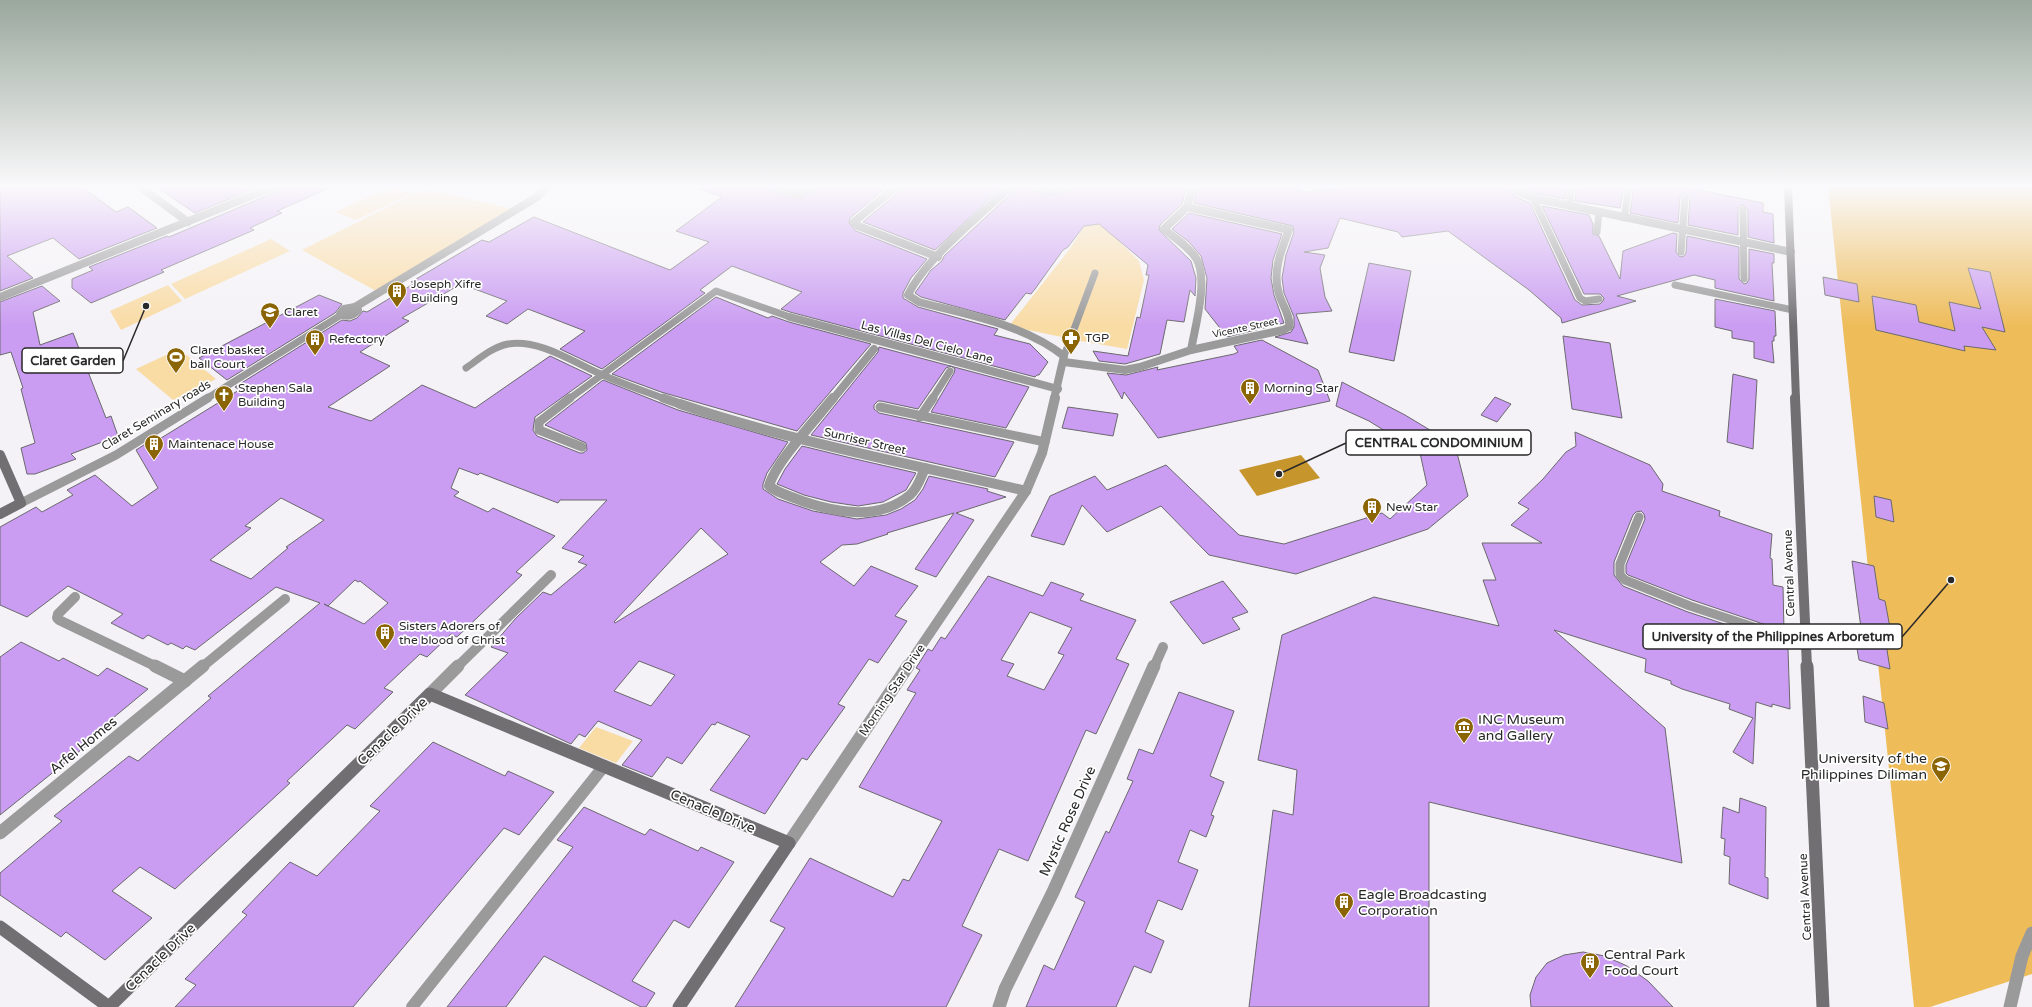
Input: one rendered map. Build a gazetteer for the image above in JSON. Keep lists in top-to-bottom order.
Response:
{
  "streets": {
    "main road": ["Central Avenue", "Morning Star Drive", "Cenacle Drive"],
    "street": [
      "Vicente Street",
      "Las Villas Del Cielo Lane",
      "Sunriser Street",
      "Arfel Homes",
      "Mystic Rose Drive"
    ],
    "lane": ["Claret Seminary roads"]
  },
  "crossings": [
    ["Las Villas Del Cielo Lane", "Morning Star Drive"],
    ["Sunriser Street", "Morning Star Drive"],
    ["Morning Star Drive", "Cenacle Drive"]
  ],
  "places": {
    "other": ["Claret Garden", "CENTRAL CONDOMINIUM", "University of the Philippines Arboretum"],
    "building": [
      "Joseph Xifre Building",
      "Refectory",
      "Morning Star",
      "Maintenace House",
      "New Star",
      "Sisters Adorers of the blood of Christ",
      "Eagle Broadcasting Corporation",
      "Central Park Food Court"
    ],
    "school or university": ["Claret", "University of the Philippines Diliman"],
    "pharmacy": ["TGP"],
    "sports": ["Claret basket ball Court"],
    "church": ["Stephen Sala Building"],
    "museum": ["INC Museum and Gallery"]
  }
}
